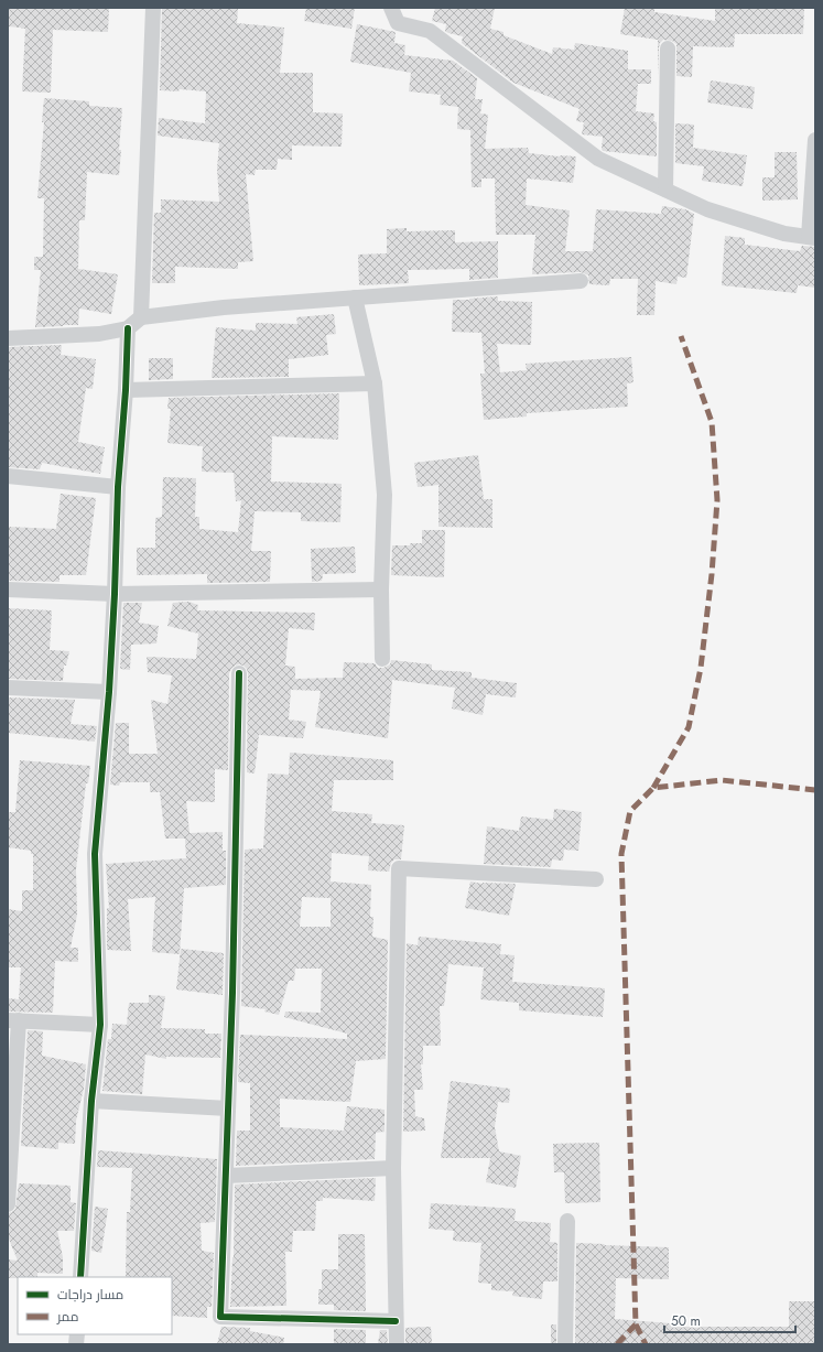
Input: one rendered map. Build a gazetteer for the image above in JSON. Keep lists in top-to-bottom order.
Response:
{
  "legend": ["مسار دراجات", "ممر"],
  "scale_bar": "50 m"
}
